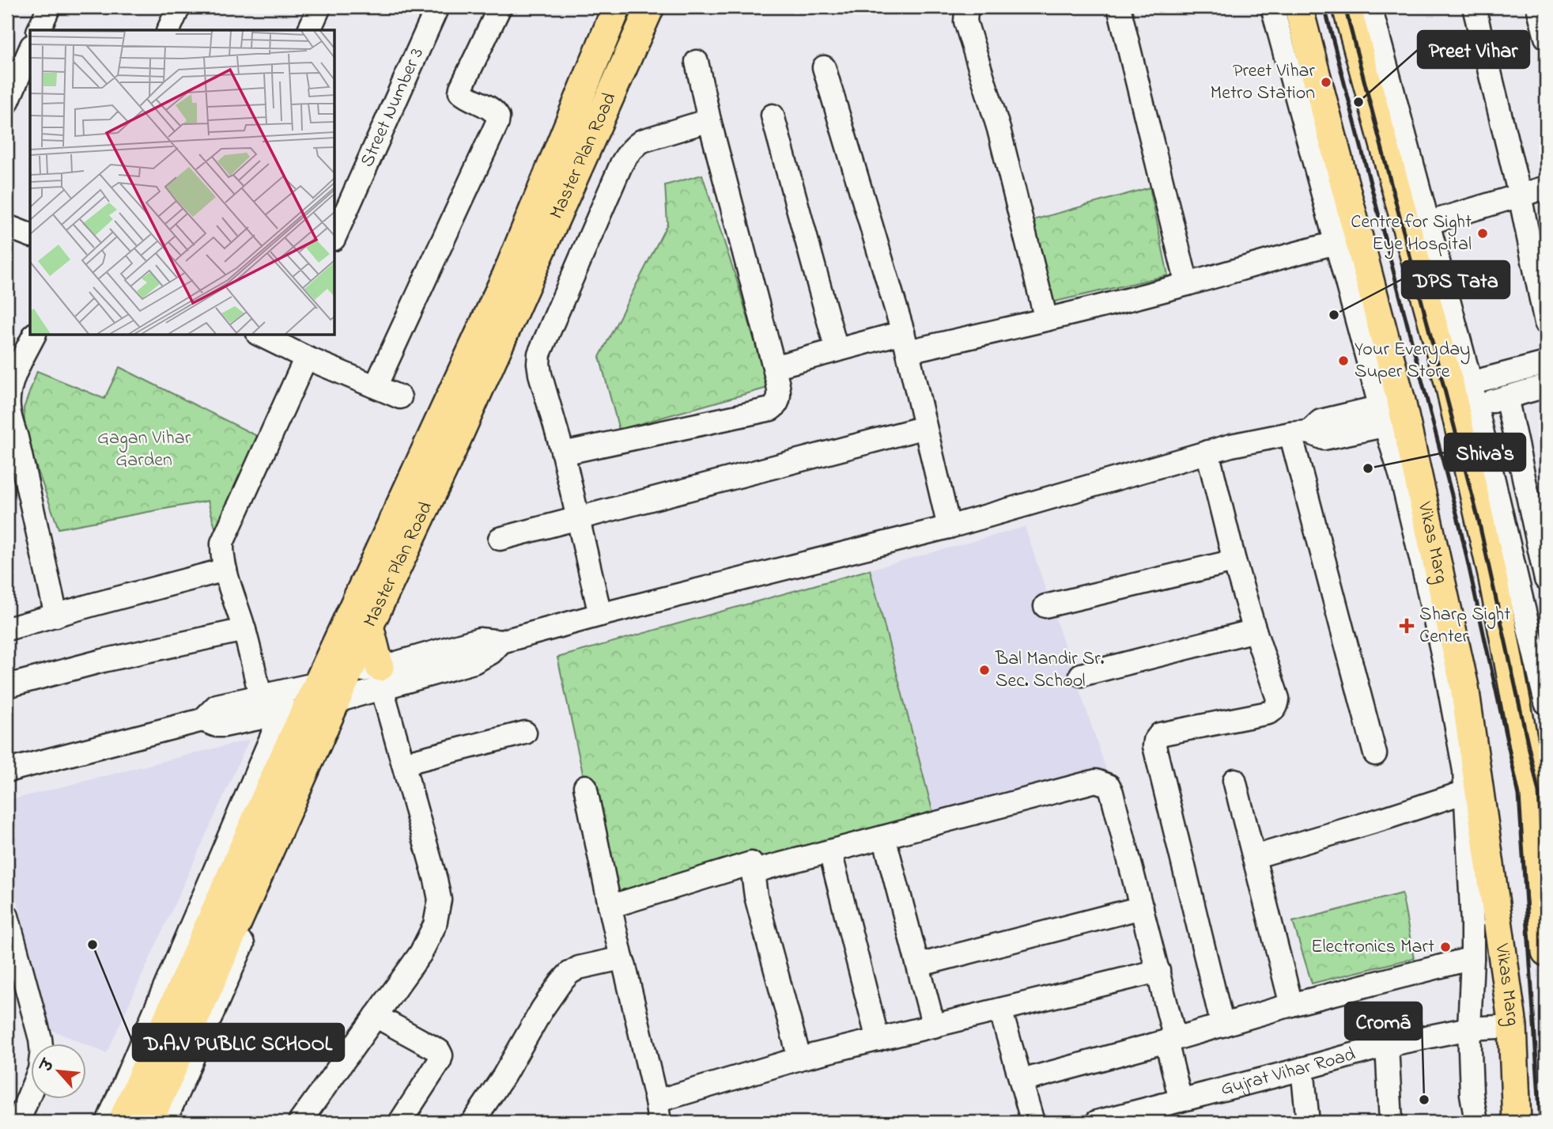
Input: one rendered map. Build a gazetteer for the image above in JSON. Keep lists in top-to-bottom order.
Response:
{
  "streets": {
    "main road": ["Master Plan Road", "Vikas Marg"],
    "street": ["Street Number 3", "Gujrat Vihar Road"]
  },
  "crossings": [
    ["Vikas Marg", "Gujrat Vihar Road"]
  ],
  "parks": ["Gagan Vihar Garden"],
  "places": {
    "other": [
      "Preet Vihar Metro Station",
      "Preet Vihar",
      "Centre for Sight Eye Hospital",
      "DPS Tata",
      "Your Everyday Super Store",
      "Shiva's",
      "Bal Mandir Sr. Sec. School",
      "D.A.V PUBLIC SCHOOL",
      "Electronics Mart",
      "Cromā"
    ],
    "health": ["Sharp Sight Center"]
  },
  "north": "top left"
}
